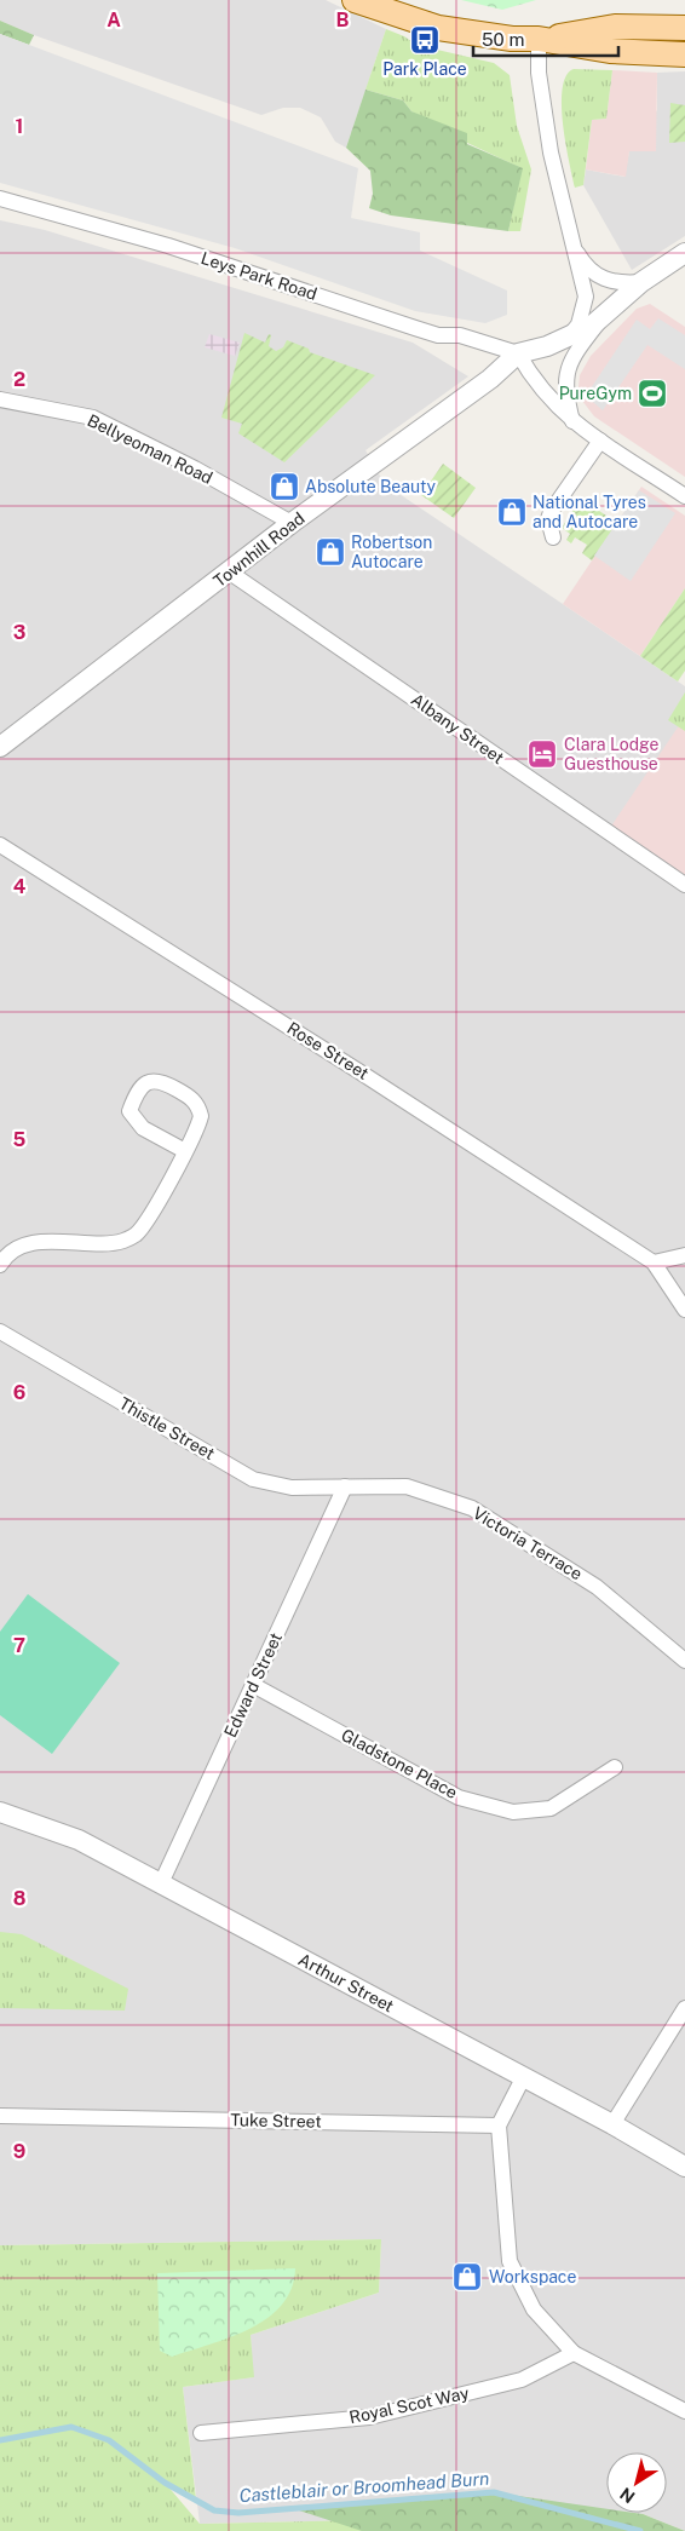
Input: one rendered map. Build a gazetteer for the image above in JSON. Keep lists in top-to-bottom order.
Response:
{
  "streets": {
    "street": [
      "Leys Park Road",
      "Bellyeoman Road",
      "Townhill Road",
      "Albany Street",
      "Rose Street",
      "Thistle Street",
      "Victoria Terrace",
      "Edward Street",
      "Gladstone Place",
      "Arthur Street",
      "Tuke Street",
      "Royal Scot Way"
    ]
  },
  "crossings": [
    ["Leys Park Road", "Townhill Road"],
    ["Bellyeoman Road", "Townhill Road"],
    ["Townhill Road", "Albany Street"],
    ["Thistle Street", "Victoria Terrace"],
    ["Thistle Street", "Edward Street"],
    ["Victoria Terrace", "Edward Street"],
    ["Edward Street", "Gladstone Place"],
    ["Edward Street", "Arthur Street"]
  ],
  "water": ["Castleblair or Broomhead Burn"],
  "places": {
    "bus stop": ["Park Place"],
    "sports": ["PureGym"],
    "shop": [
      "Absolute Beauty",
      "National Tyres and Autocare",
      "Robertson Autocare",
      "Workspace"
    ],
    "hotel": ["Clara Lodge Guesthouse"]
  },
  "scale_bar": "50 m",
  "north": "bottom left",
  "grid": {
    "columns": ["A", "B"],
    "rows": [
      "1",
      "2",
      "3",
      "4",
      "5",
      "6",
      "7",
      "8",
      "9"
    ]
  }
}
